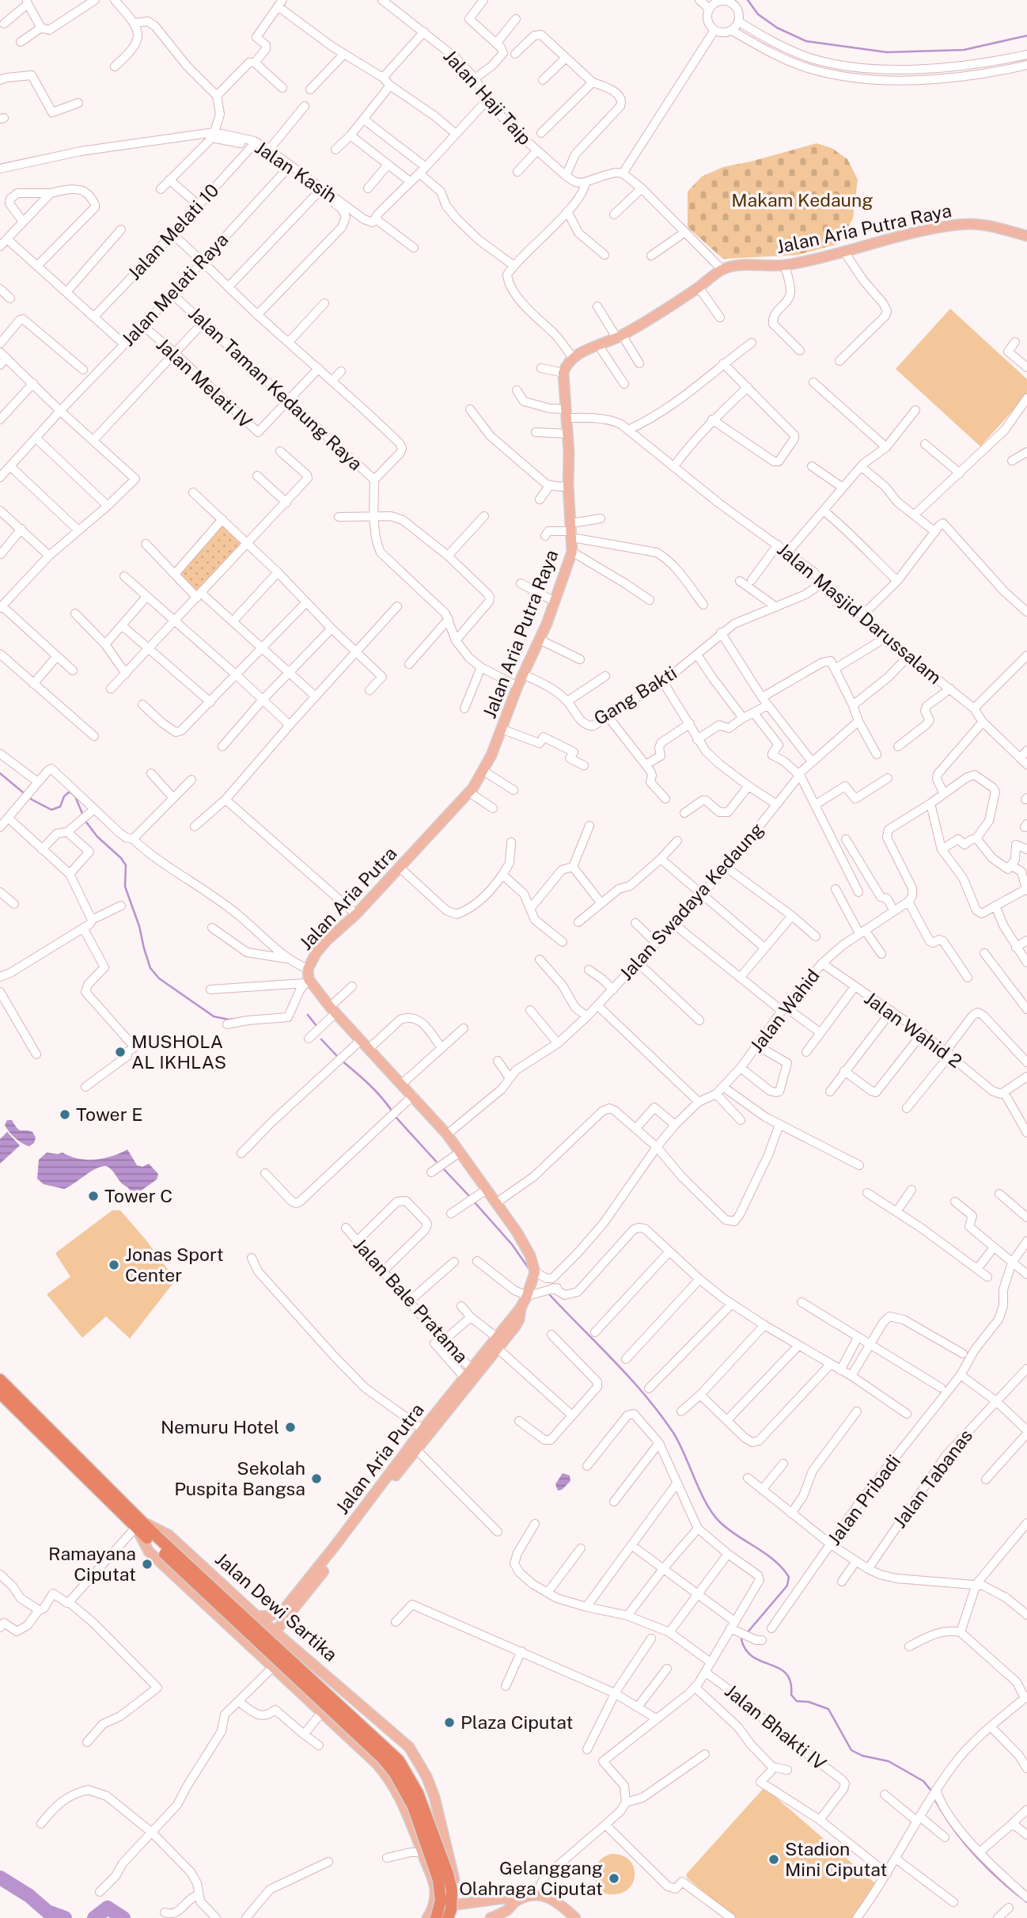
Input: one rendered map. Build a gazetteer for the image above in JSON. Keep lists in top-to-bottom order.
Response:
{
  "streets": {
    "highway": ["Jalan Dewi Sartika"],
    "main road": ["Jalan Aria Putra Raya", "Jalan Aria Putra"],
    "street": [
      "Jalan Haji Taip",
      "Jalan Kasih",
      "Jalan Melati 10",
      "Jalan Melati Raya",
      "Jalan Melati IV",
      "Jalan Taman Kedaung Raya",
      "Jalan Masjid Darussalam",
      "Gang Bakti",
      "Jalan Swadaya Kedaung",
      "Jalan Wahid",
      "Jalan Wahid 2",
      "Jalan Bale Pratama",
      "Jalan Tabanas",
      "Jalan Pribadi",
      "Jalan Bhakti IV"
    ]
  },
  "crossings": [
    ["Jalan Aria Putra Raya", "Jalan Taman Kedaung Raya"],
    ["Jalan Aria Putra Raya", "Jalan Masjid Darussalam"],
    ["Jalan Aria Putra Raya", "Gang Bakti"],
    ["Jalan Aria Putra Raya", "Jalan Aria Putra"],
    ["Jalan Melati Raya", "Jalan Melati IV"],
    ["Jalan Melati Raya", "Jalan Taman Kedaung Raya"],
    ["Jalan Melati IV", "Jalan Taman Kedaung Raya"],
    ["Jalan Masjid Darussalam", "Gang Bakti"],
    ["Jalan Aria Putra", "Jalan Swadaya Kedaung"],
    ["Jalan Aria Putra", "Jalan Wahid"],
    ["Jalan Aria Putra", "Jalan Bale Pratama"],
    ["Jalan Aria Putra", "Jalan Dewi Sartika"],
    ["Jalan Wahid", "Jalan Wahid 2"]
  ],
  "parks": ["Makam Kedaung"],
  "places": [
    "MUSHOLA AL IKHLAS",
    "Tower E",
    "Tower C",
    "Jonas Sport Center",
    "Nemuru Hotel",
    "Sekolah Puspita Bangsa",
    "Ramayana Ciputat",
    "Plaza Ciputat",
    "Stadion Mini Ciputat",
    "Gelanggang Olahraga Ciputat"
  ]
}
